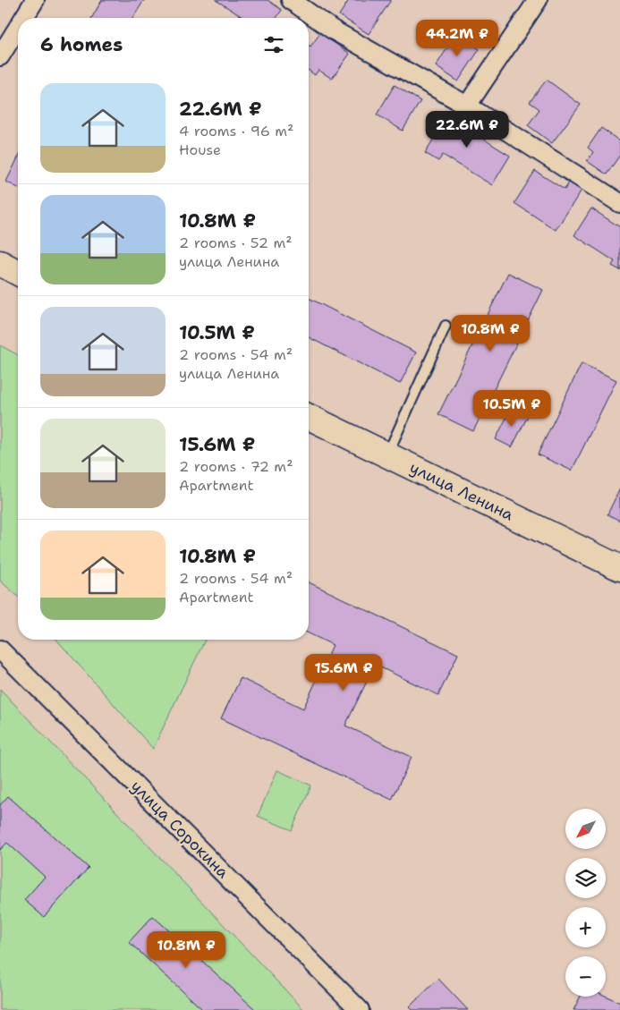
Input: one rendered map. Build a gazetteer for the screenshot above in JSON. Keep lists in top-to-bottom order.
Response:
{
  "streets": {
    "main road": ["улица Ленина"],
    "street": ["улица Сорокина"]
  },
  "north": "bottom left",
  "page": {
    "heading": "6 homes",
    "price": [
      "44.2M ₽",
      "22.6M ₽",
      "10.8M ₽",
      "10.5M ₽",
      "15.6M ₽",
      "10.8M ₽"
    ],
    "list": [
      {
        "name": "22.6M ₽",
        "note": "4 rooms · 96 m² · House"
      },
      {
        "name": "10.8M ₽",
        "note": "2 rooms · 52 m² · улица Ленина"
      },
      {
        "name": "10.5M ₽",
        "note": "2 rooms · 54 m² · улица Ленина"
      },
      {
        "name": "15.6M ₽",
        "note": "2 rooms · 72 m² · Apartment"
      },
      {
        "name": "10.8M ₽",
        "note": "2 rooms · 54 m² · Apartment"
      }
    ],
    "map_buttons": ["+", "−"]
  }
}
